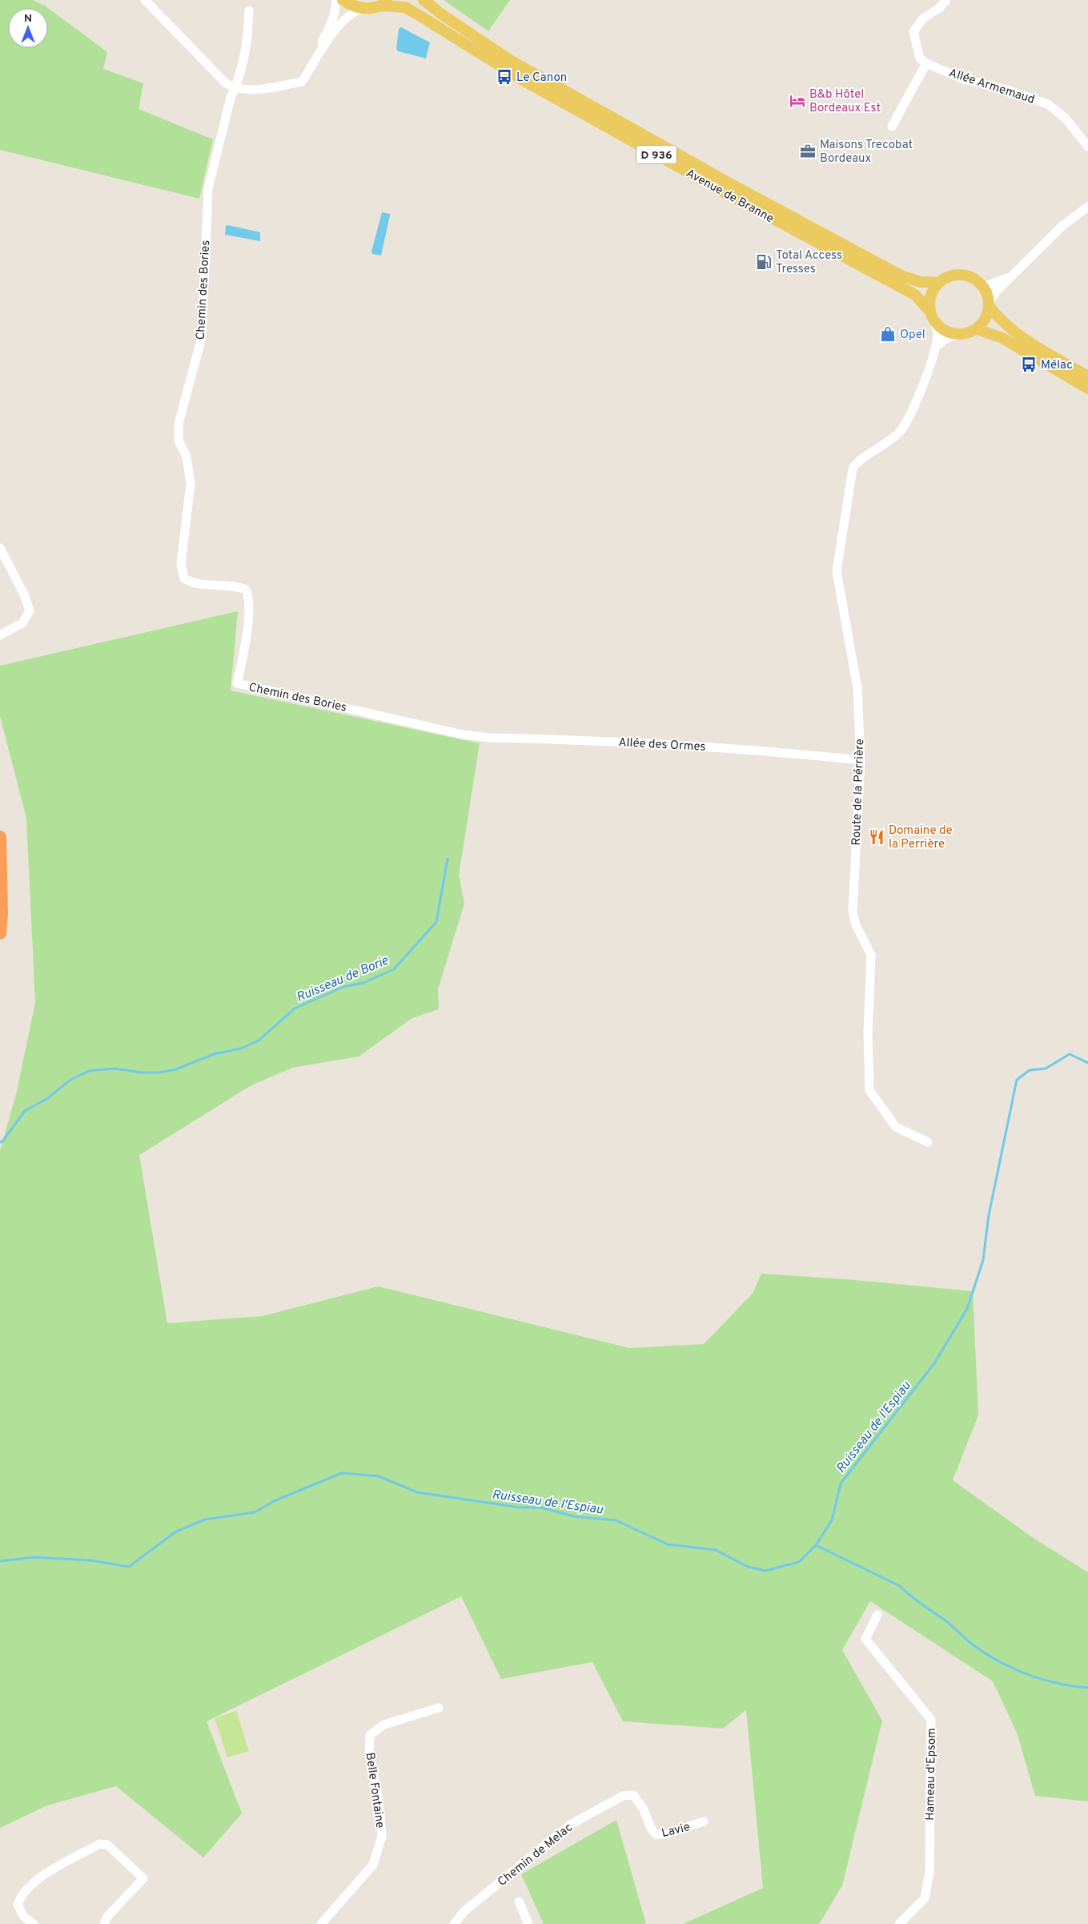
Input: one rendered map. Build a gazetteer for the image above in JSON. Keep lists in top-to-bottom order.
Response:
{
  "streets": {
    "main road": ["D 936", "Avenue de Branne"],
    "street": [
      "Allée Armemaud",
      "Chemin des Bories",
      "Allée des Ormes",
      "Route de la Pérrière",
      "Hameau d'Epsom",
      "Belle Fontaine",
      "Lavie",
      "Chemin de Melac"
    ]
  },
  "crossings": [
    ["Avenue de Branne", "Route de la Pérrière"],
    ["Chemin des Bories", "Allée des Ormes"],
    ["Allée des Ormes", "Route de la Pérrière"],
    ["Lavie", "Chemin de Melac"]
  ],
  "water": ["Ruisseau de Borie", "Ruisseau de l'Espiau"],
  "places": {
    "bus stop": ["Le Canon", "Mélac"],
    "hotel": ["B&b Hôtel Bordeaux Est"],
    "office": ["Maisons Trecobat Bordeaux"],
    "fuel station": ["Total Access Tresses"],
    "shop": ["Opel"],
    "restaurant": ["Domaine de la Perrière"]
  },
  "north": "top"
}
